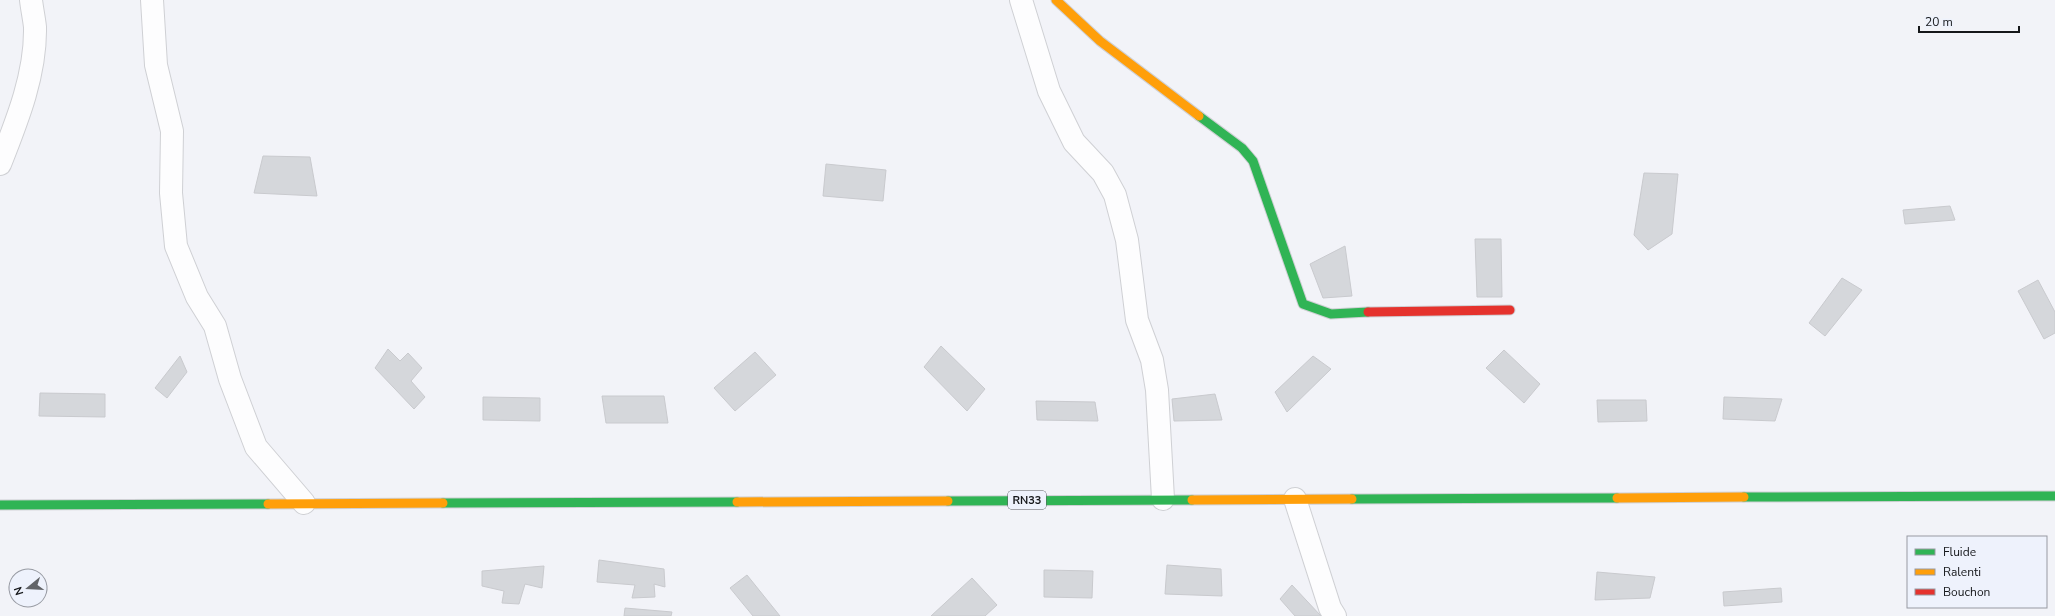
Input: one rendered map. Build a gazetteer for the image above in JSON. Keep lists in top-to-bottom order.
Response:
{
  "streets": {
    "main road": ["RN33"]
  },
  "legend": ["Fluide", "Ralenti", "Bouchon"],
  "scale_bar": "20 m",
  "north": "left"
}
